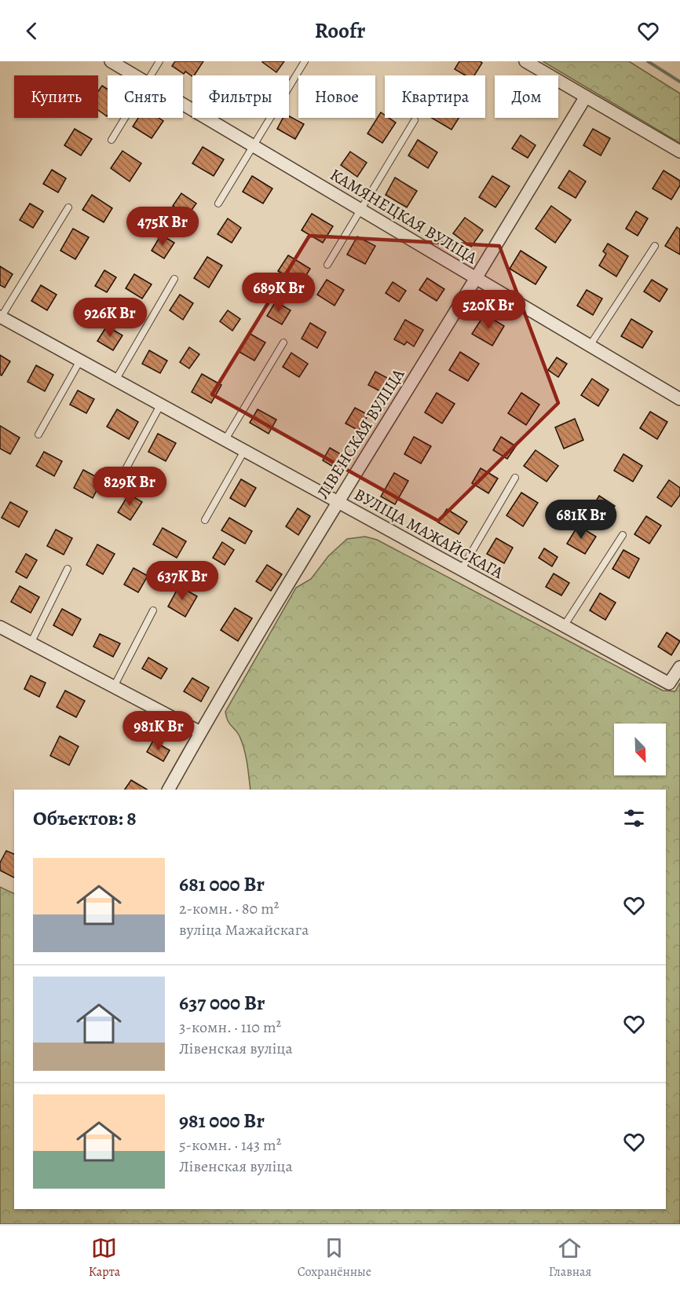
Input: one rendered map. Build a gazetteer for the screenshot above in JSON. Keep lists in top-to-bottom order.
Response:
{
  "streets": {
    "street": ["КАМЯНЕЦКАЯ ВУЛІЦА", "ЛІВЕНСКАЯ ВУЛІЦА", "ВУЛІЦА МАЖАЙСКАГА"]
  },
  "crossings": [
    ["КАМЯНЕЦКАЯ ВУЛІЦА", "ЛІВЕНСКАЯ ВУЛІЦА"],
    ["ЛІВЕНСКАЯ ВУЛІЦА", "ВУЛІЦА МАЖАЙСКАГА"]
  ],
  "north": "bottom right",
  "page": {
    "header": "Roofr",
    "chip": [
      "Купить",
      "Снять",
      "Фильтры",
      "Новое",
      "Квартира",
      "Дом"
    ],
    "price": [
      "475K Br",
      "689K Br",
      "520K Br",
      "926K Br",
      "829K Br",
      "681K Br",
      "637K Br",
      "981K Br"
    ],
    "heading": "Объектов: 8",
    "list": [
      {
        "name": "681 000 Br",
        "note": "2-комн. · 80 m² · вуліца Мажайскага"
      },
      {
        "name": "637 000 Br",
        "note": "3-комн. · 110 m² · Лівенская вуліца"
      },
      {
        "name": "981 000 Br",
        "note": "5-комн. · 143 m² · Лівенская вуліца"
      }
    ],
    "tabs": ["Карта", "Сохранённые", "Главная"]
  }
}
